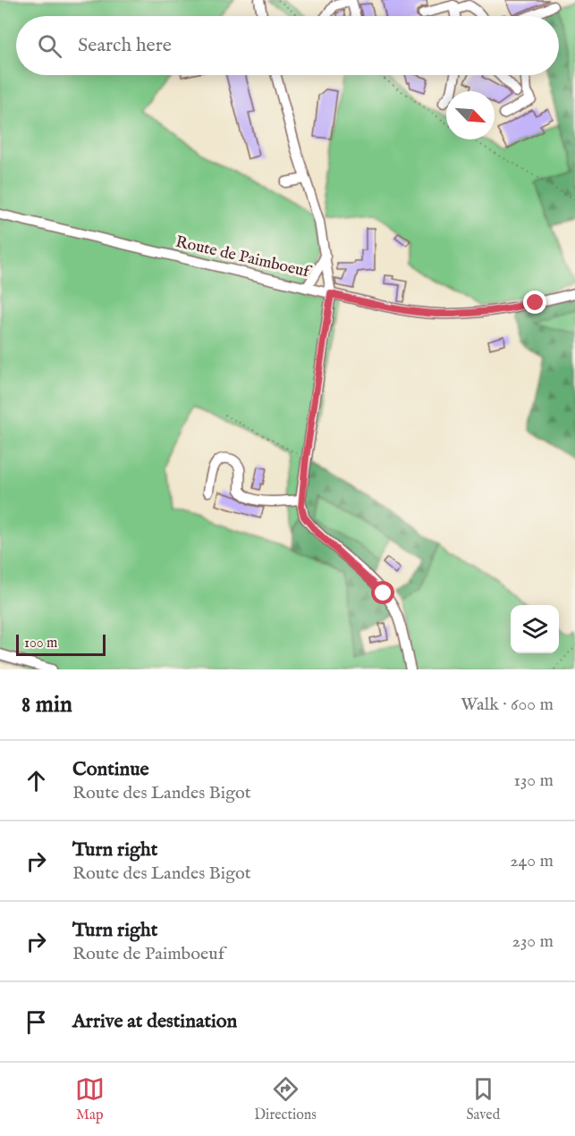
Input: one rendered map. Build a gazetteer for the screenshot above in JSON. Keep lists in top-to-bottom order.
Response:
{
  "streets": {
    "street": ["Route de Paimboeuf"]
  },
  "scale_bar": "100 m",
  "north": "bottom right",
  "page": {
    "search": "Search here",
    "scale": "100 m",
    "heading": ["8 min", "Walk · 600 m"],
    "list": [
      ["Continue", "Route des Landes Bigot", "130 m"],
      ["Turn right", "Route des Landes Bigot", "240 m"],
      ["Turn right", "Route de Paimboeuf", "230 m"],
      "Arrive at destination"
    ],
    "nav": ["Map", "Directions", "Saved"]
  }
}
